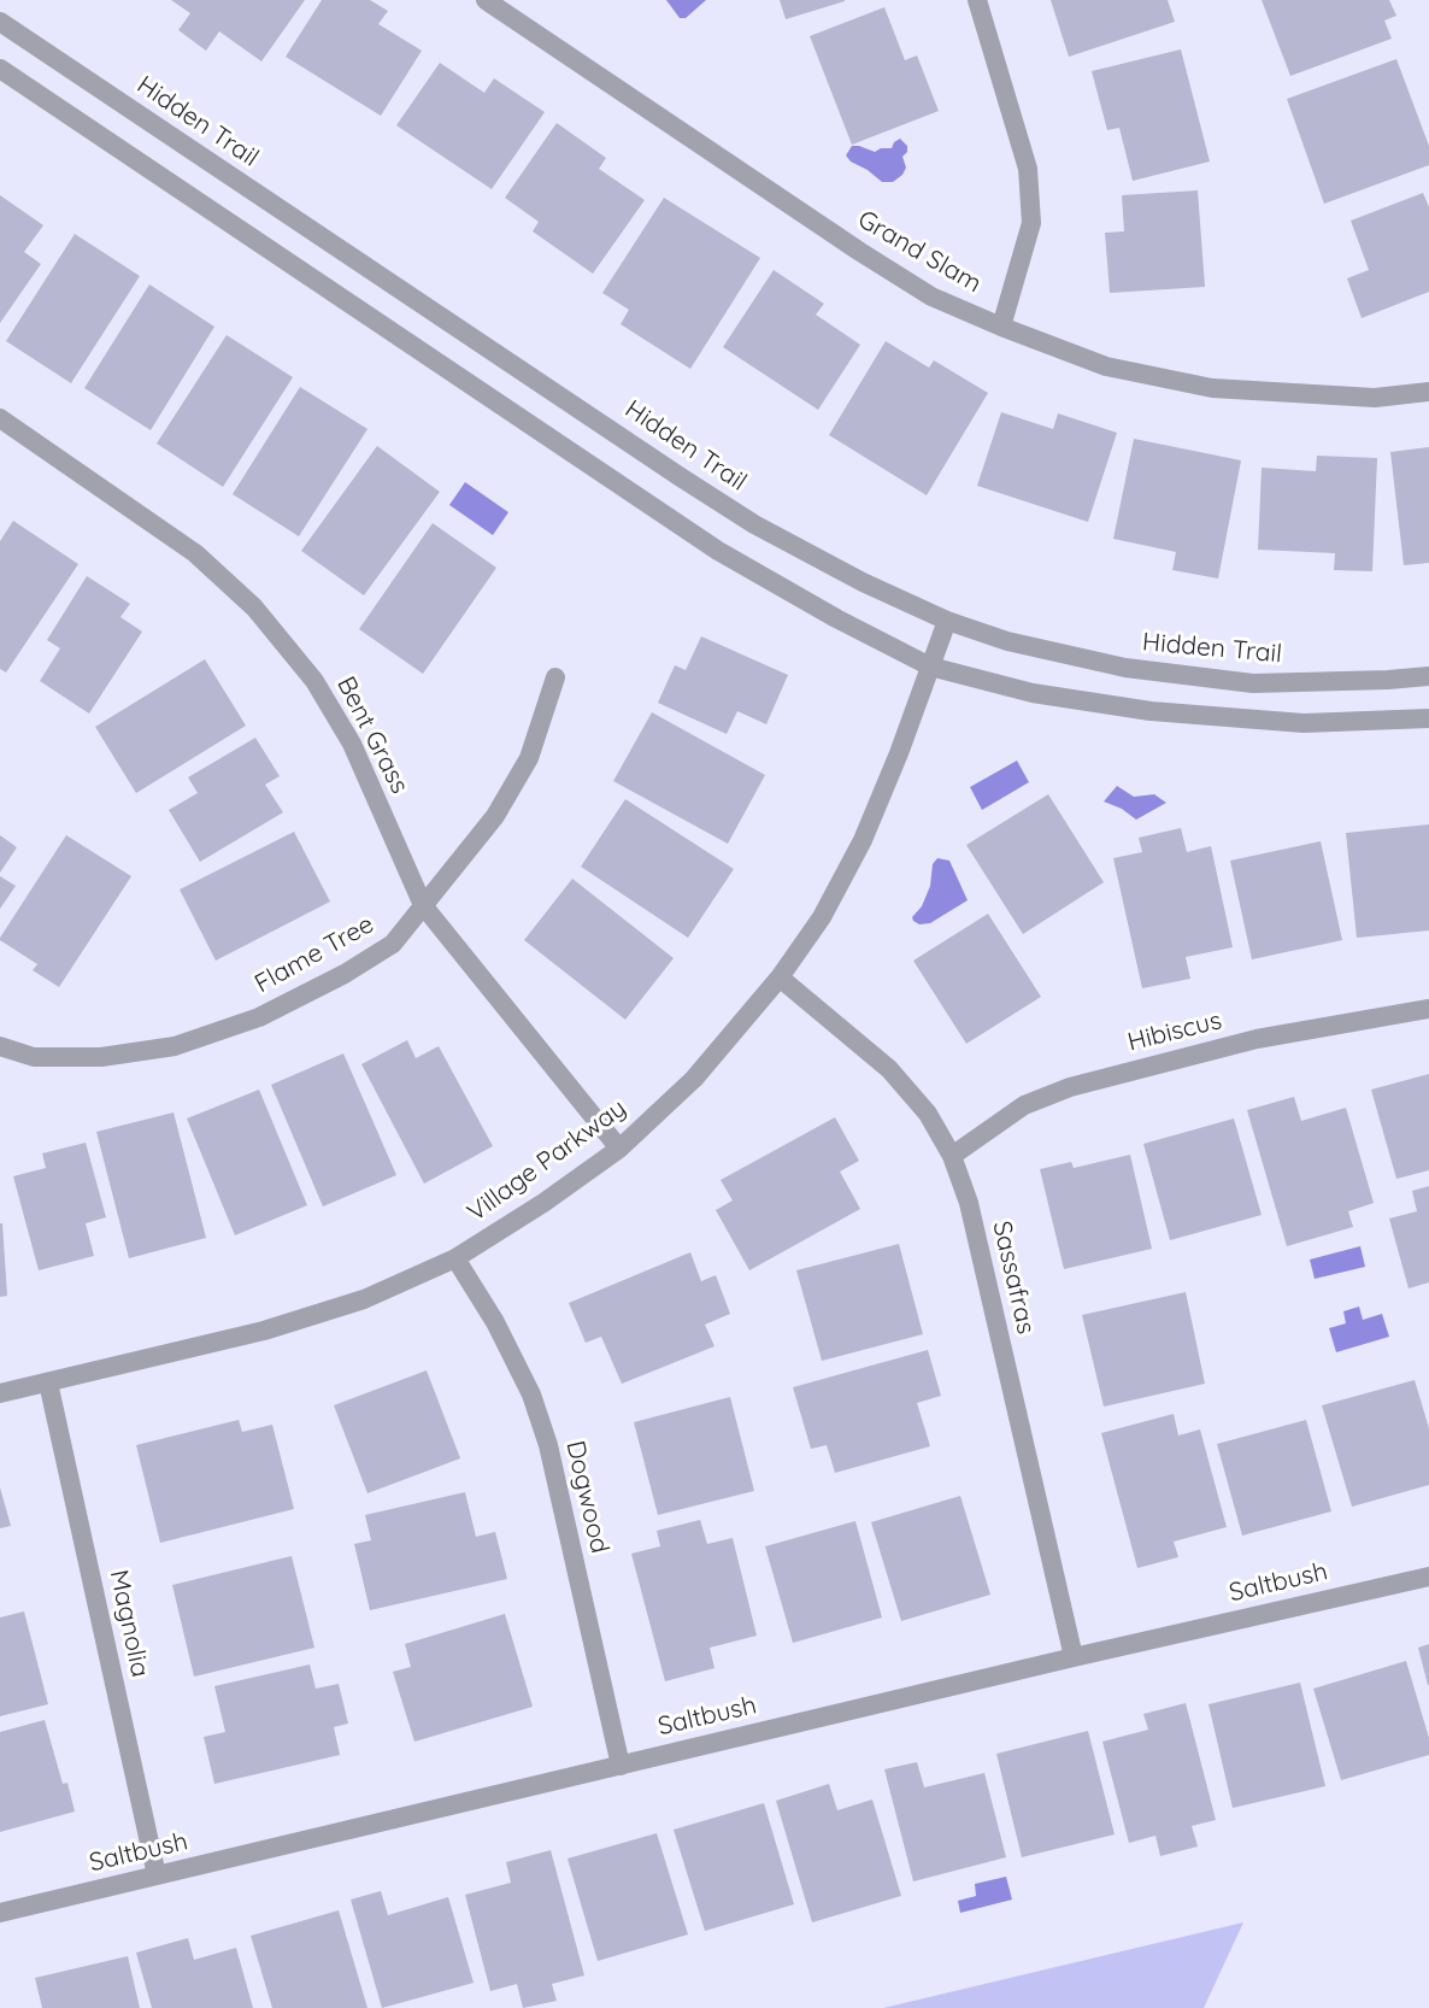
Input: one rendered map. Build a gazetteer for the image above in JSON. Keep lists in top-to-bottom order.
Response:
{
  "streets": {
    "street": [
      "Hidden Trail",
      "Grand Slam",
      "Bent Grass",
      "Flame Tree",
      "Hibiscus",
      "Village Parkway",
      "Sassafras",
      "Dogwood",
      "Saltbush",
      "Magnolia"
    ]
  },
  "crossings": [
    ["Hidden Trail", "Village Parkway"],
    ["Bent Grass", "Flame Tree"],
    ["Bent Grass", "Village Parkway"],
    ["Hibiscus", "Sassafras"],
    ["Village Parkway", "Sassafras"],
    ["Village Parkway", "Dogwood"],
    ["Village Parkway", "Magnolia"],
    ["Sassafras", "Saltbush"],
    ["Dogwood", "Saltbush"],
    ["Saltbush", "Magnolia"]
  ]
}
